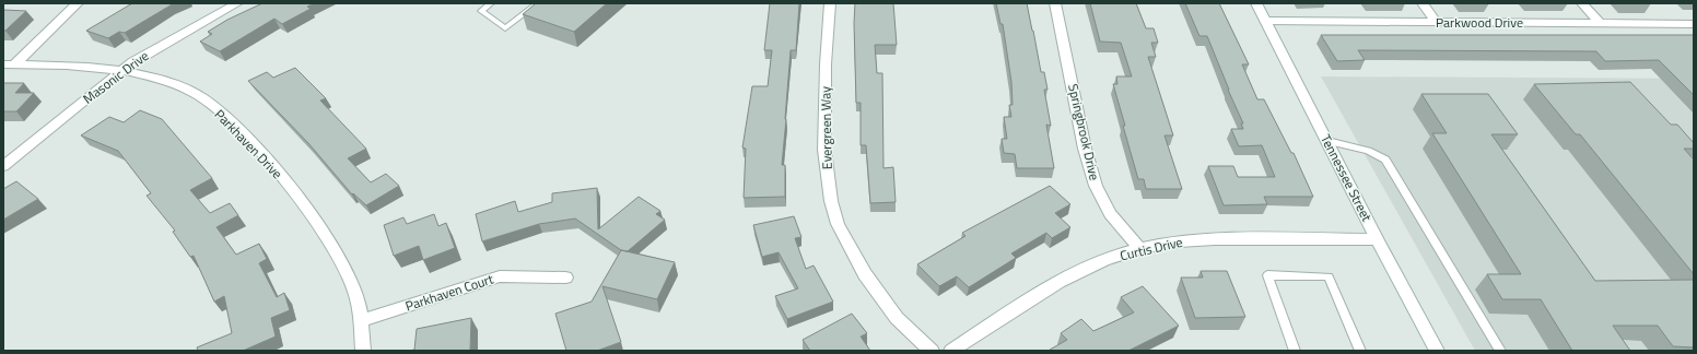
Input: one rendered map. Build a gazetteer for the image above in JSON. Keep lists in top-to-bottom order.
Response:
{
  "streets": {
    "street": [
      "Parkwood Drive",
      "Masonic Drive",
      "Evergreen Way",
      "Springbrook Drive",
      "Parkhaven Drive",
      "Tennessee Street",
      "Curtis Drive",
      "Parkhaven Court"
    ]
  },
  "crossings": [
    ["Parkwood Drive", "Tennessee Street"],
    ["Masonic Drive", "Parkhaven Drive"],
    ["Springbrook Drive", "Curtis Drive"],
    ["Parkhaven Drive", "Parkhaven Court"],
    ["Tennessee Street", "Curtis Drive"]
  ]
}
